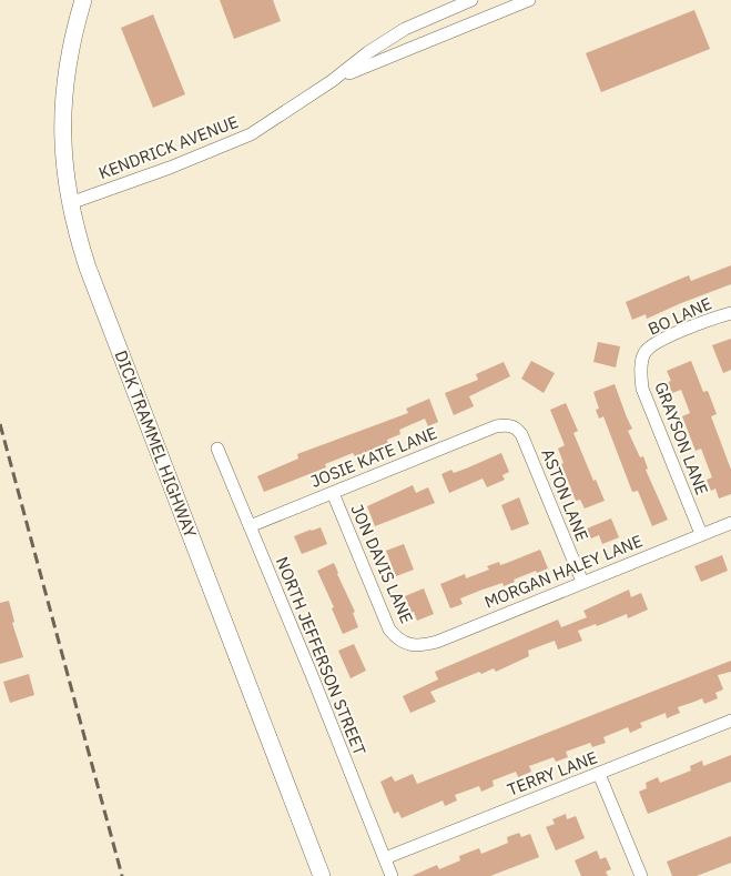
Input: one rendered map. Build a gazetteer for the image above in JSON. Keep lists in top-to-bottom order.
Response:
{
  "streets": {
    "main road": ["DICK TRAMMEL HIGHWAY"],
    "street": [
      "KENDRICK AVENUE",
      "BO LANE",
      "GRAYSON LANE",
      "JOSIE KATE LANE",
      "ASTON LANE",
      "JON DAVIS LANE",
      "MORGAN HALEY LANE",
      "NORTH JEFFERSON STREET",
      "TERRY LANE"
    ]
  },
  "crossings": [
    ["KENDRICK AVENUE", "DICK TRAMMEL HIGHWAY"],
    ["BO LANE", "GRAYSON LANE"],
    ["GRAYSON LANE", "MORGAN HALEY LANE"],
    ["JOSIE KATE LANE", "ASTON LANE"],
    ["JOSIE KATE LANE", "JON DAVIS LANE"],
    ["JOSIE KATE LANE", "NORTH JEFFERSON STREET"],
    ["ASTON LANE", "MORGAN HALEY LANE"],
    ["JON DAVIS LANE", "MORGAN HALEY LANE"],
    ["NORTH JEFFERSON STREET", "TERRY LANE"]
  ]
}
